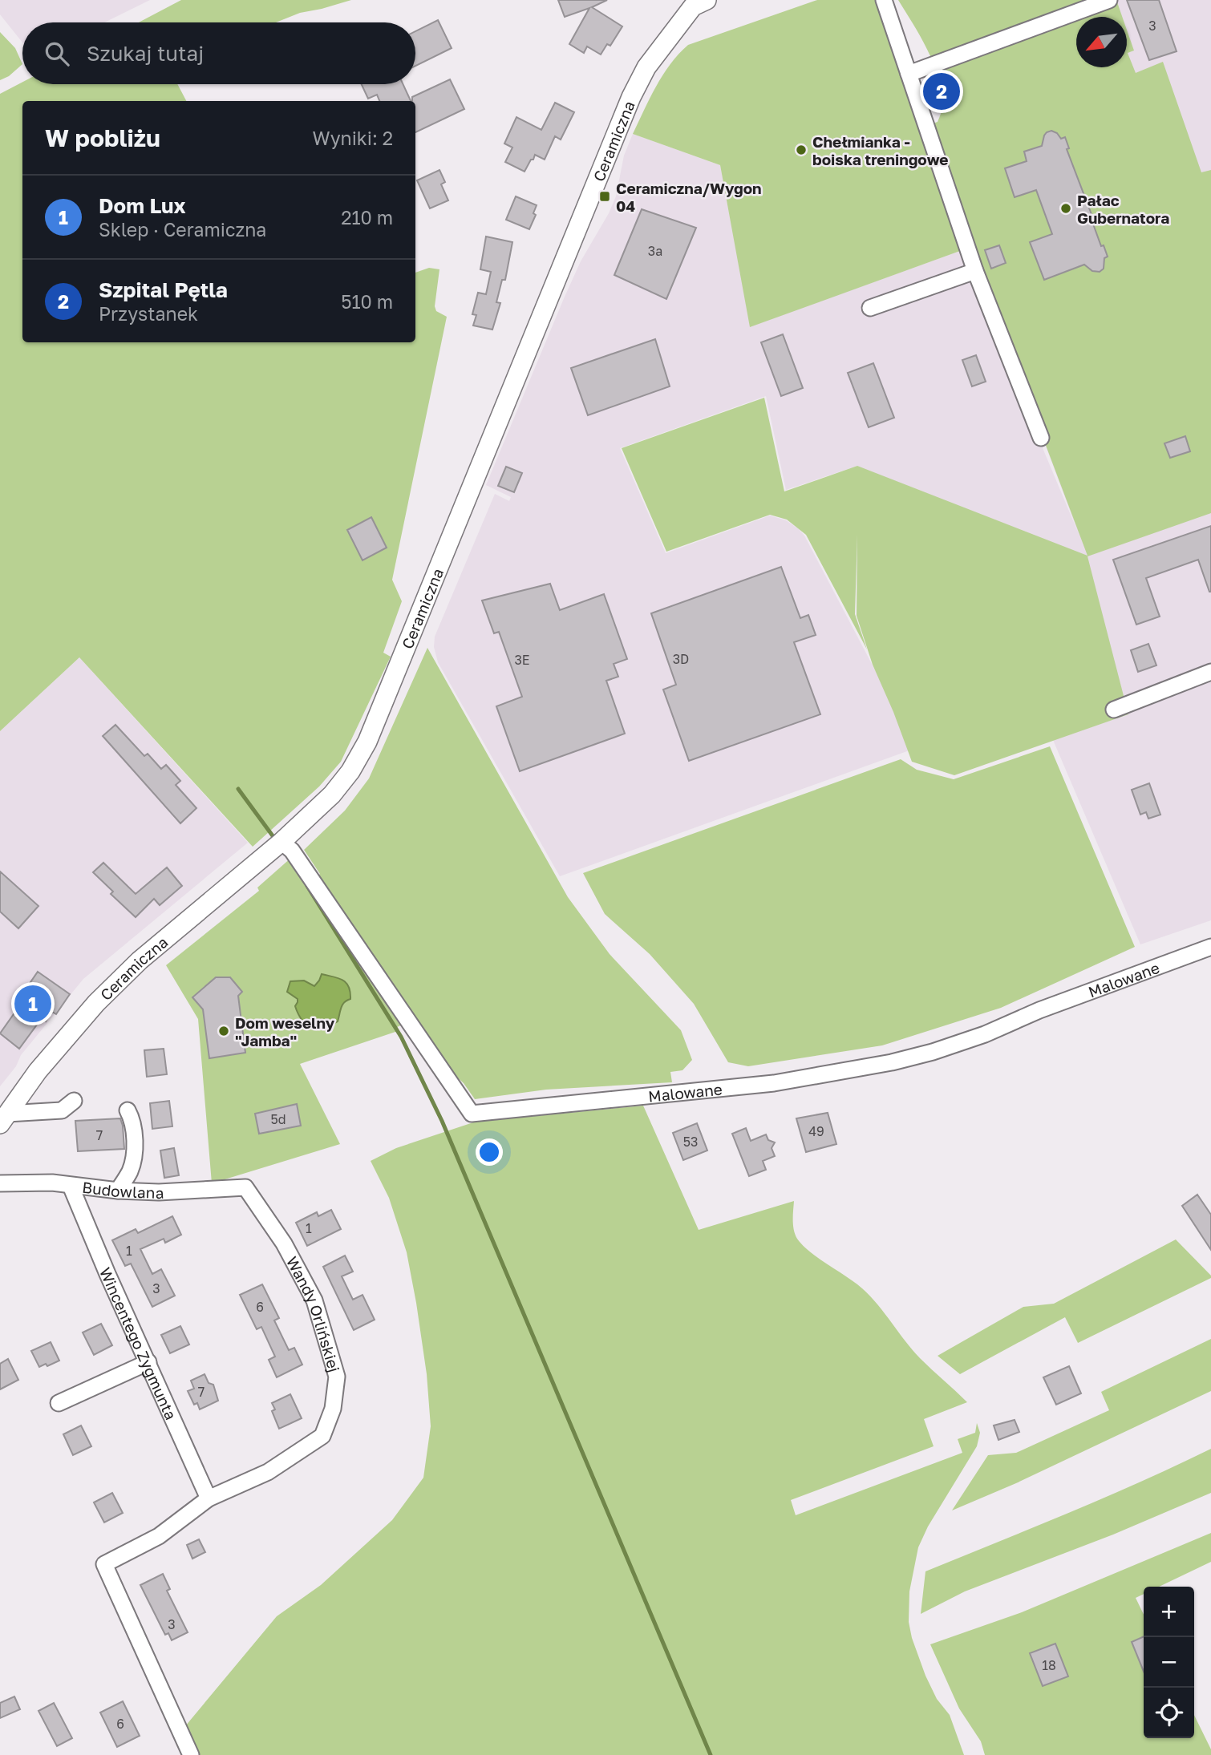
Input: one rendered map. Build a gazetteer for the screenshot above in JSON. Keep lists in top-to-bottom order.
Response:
{
  "streets": {
    "street": [
      "Ceramiczna",
      "Malowane",
      "Budowlana",
      "Wandy Orlińskiej",
      "Wincentego Zygmunta"
    ]
  },
  "crossings": [
    ["Ceramiczna", "Malowane"],
    ["Budowlana", "Wandy Orlińskiej"],
    ["Budowlana", "Wincentego Zygmunta"],
    ["Wandy Orlińskiej", "Wincentego Zygmunta"]
  ],
  "places": {
    "other": ["Chełmianka - boiska treningowe", "Pałac Gubernatora", "Dom weselny \"Jamba\""],
    "transit": ["Ceramiczna/Wygon 04"]
  },
  "house_numbers": [
    "3",
    "3a",
    "3D",
    "3E",
    "5d",
    "49",
    "7",
    "53",
    "1",
    "1",
    "3",
    "6",
    "7",
    "3",
    "18",
    "6"
  ],
  "north": "bottom left",
  "page": {
    "search": "Szukaj tutaj",
    "pins": ["2", "1"],
    "heading": ["W pobliżu", "Wyniki: 2"],
    "list": [
      {
        "mark": "1",
        "name": "Dom Lux",
        "note": "Sklep · Ceramiczna",
        "value": "210 m"
      },
      {
        "mark": "2",
        "name": "Szpital Pętla",
        "note": "Przystanek",
        "value": "510 m"
      }
    ],
    "map_buttons": ["+", "−"]
  }
}
